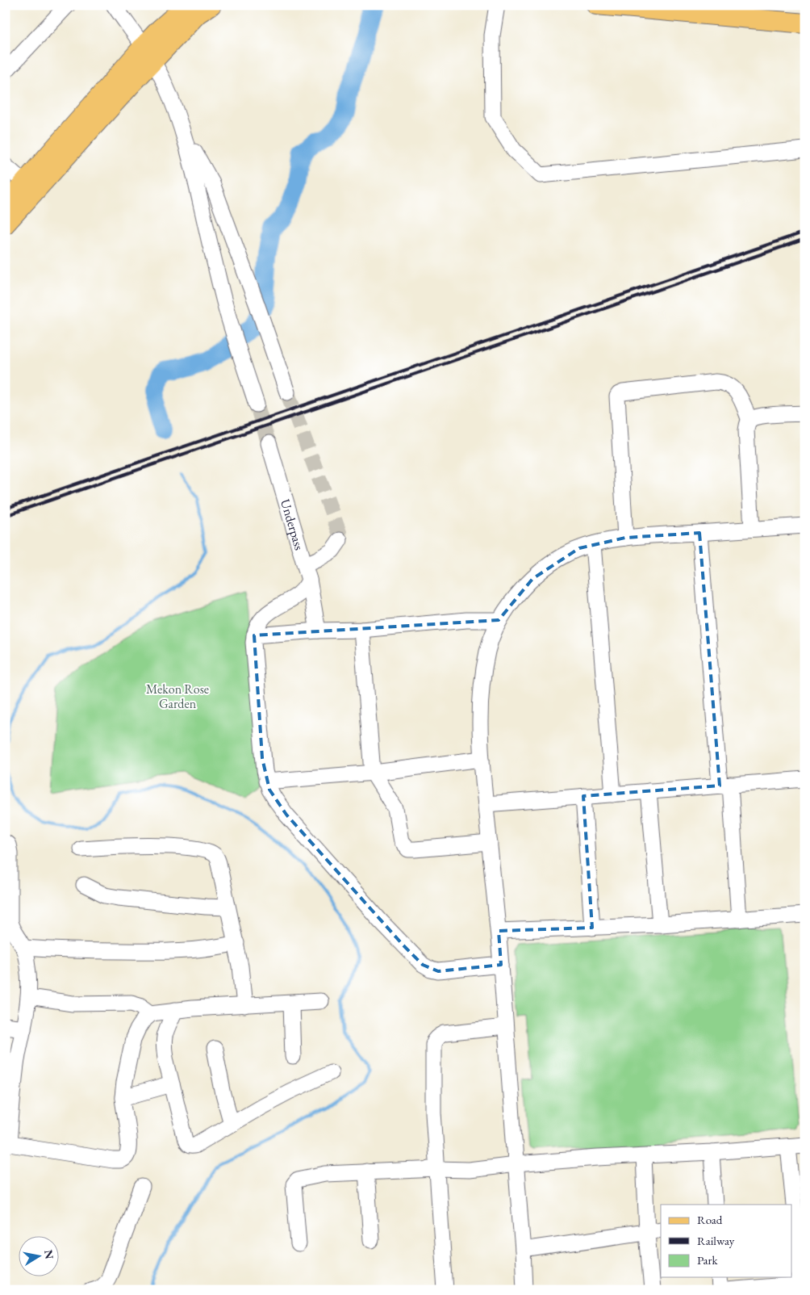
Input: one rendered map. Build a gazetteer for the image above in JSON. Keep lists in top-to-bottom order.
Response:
{
  "streets": {
    "street": ["Underpass"]
  },
  "parks": ["Mekon Rose Garden"],
  "legend": ["Road", "Railway", "Park"],
  "north": "right"
}
